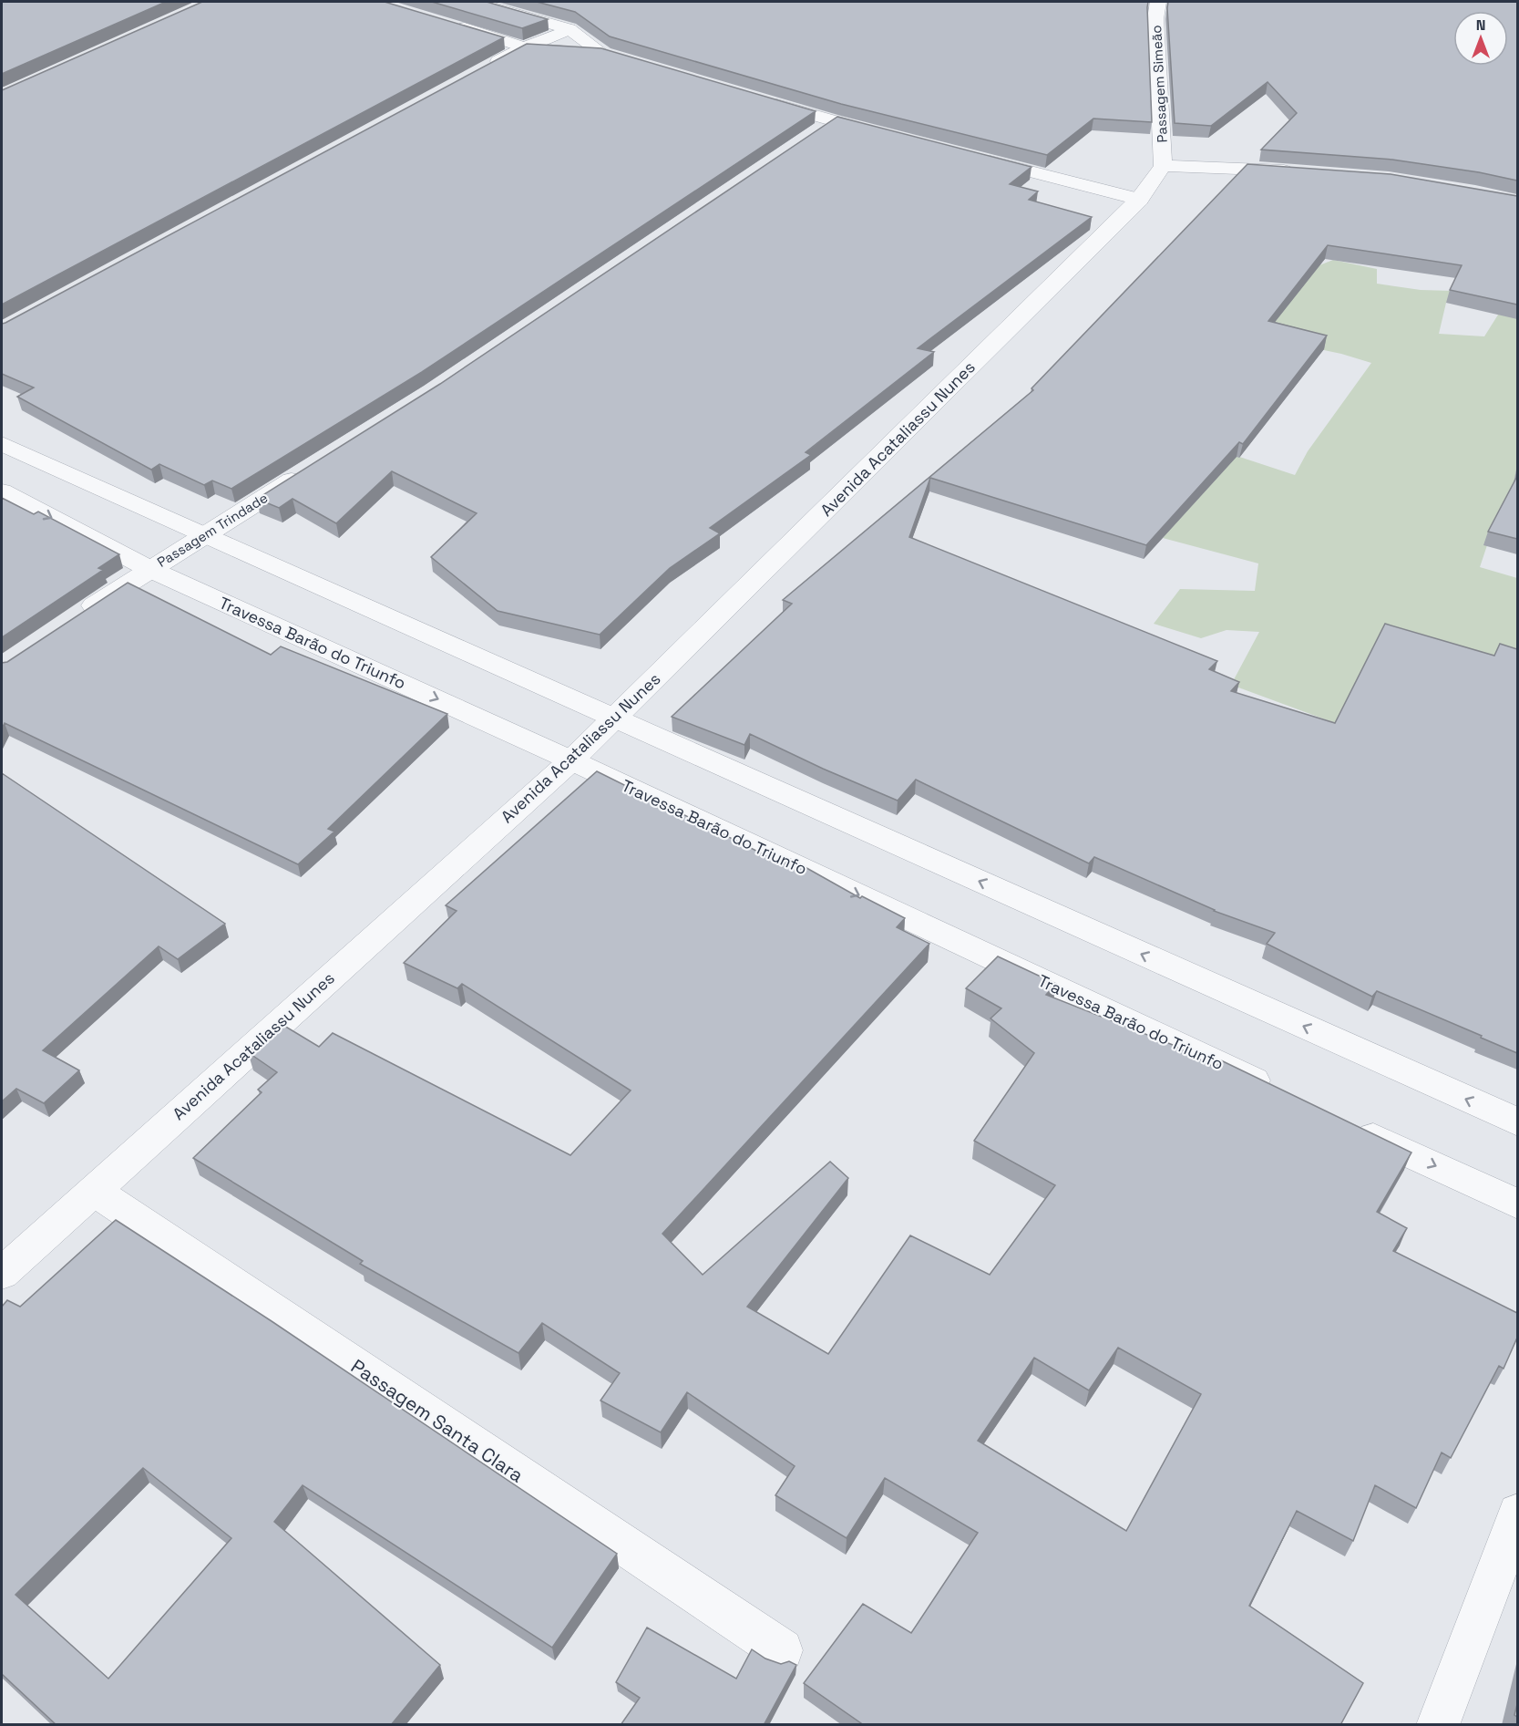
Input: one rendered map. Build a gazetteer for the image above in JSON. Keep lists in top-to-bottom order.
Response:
{
  "streets": {
    "street": [
      "Passagem Simeão",
      "Avenida Acataliassu Nunes",
      "Passagem Trindade",
      "Travessa Barão do Triunfo",
      "Passagem Santa Clara"
    ]
  },
  "crossings": [
    ["Passagem Simeão", "Avenida Acataliassu Nunes"],
    ["Avenida Acataliassu Nunes", "Travessa Barão do Triunfo"],
    ["Avenida Acataliassu Nunes", "Passagem Santa Clara"],
    ["Passagem Trindade", "Travessa Barão do Triunfo"]
  ],
  "north": "top"
}
